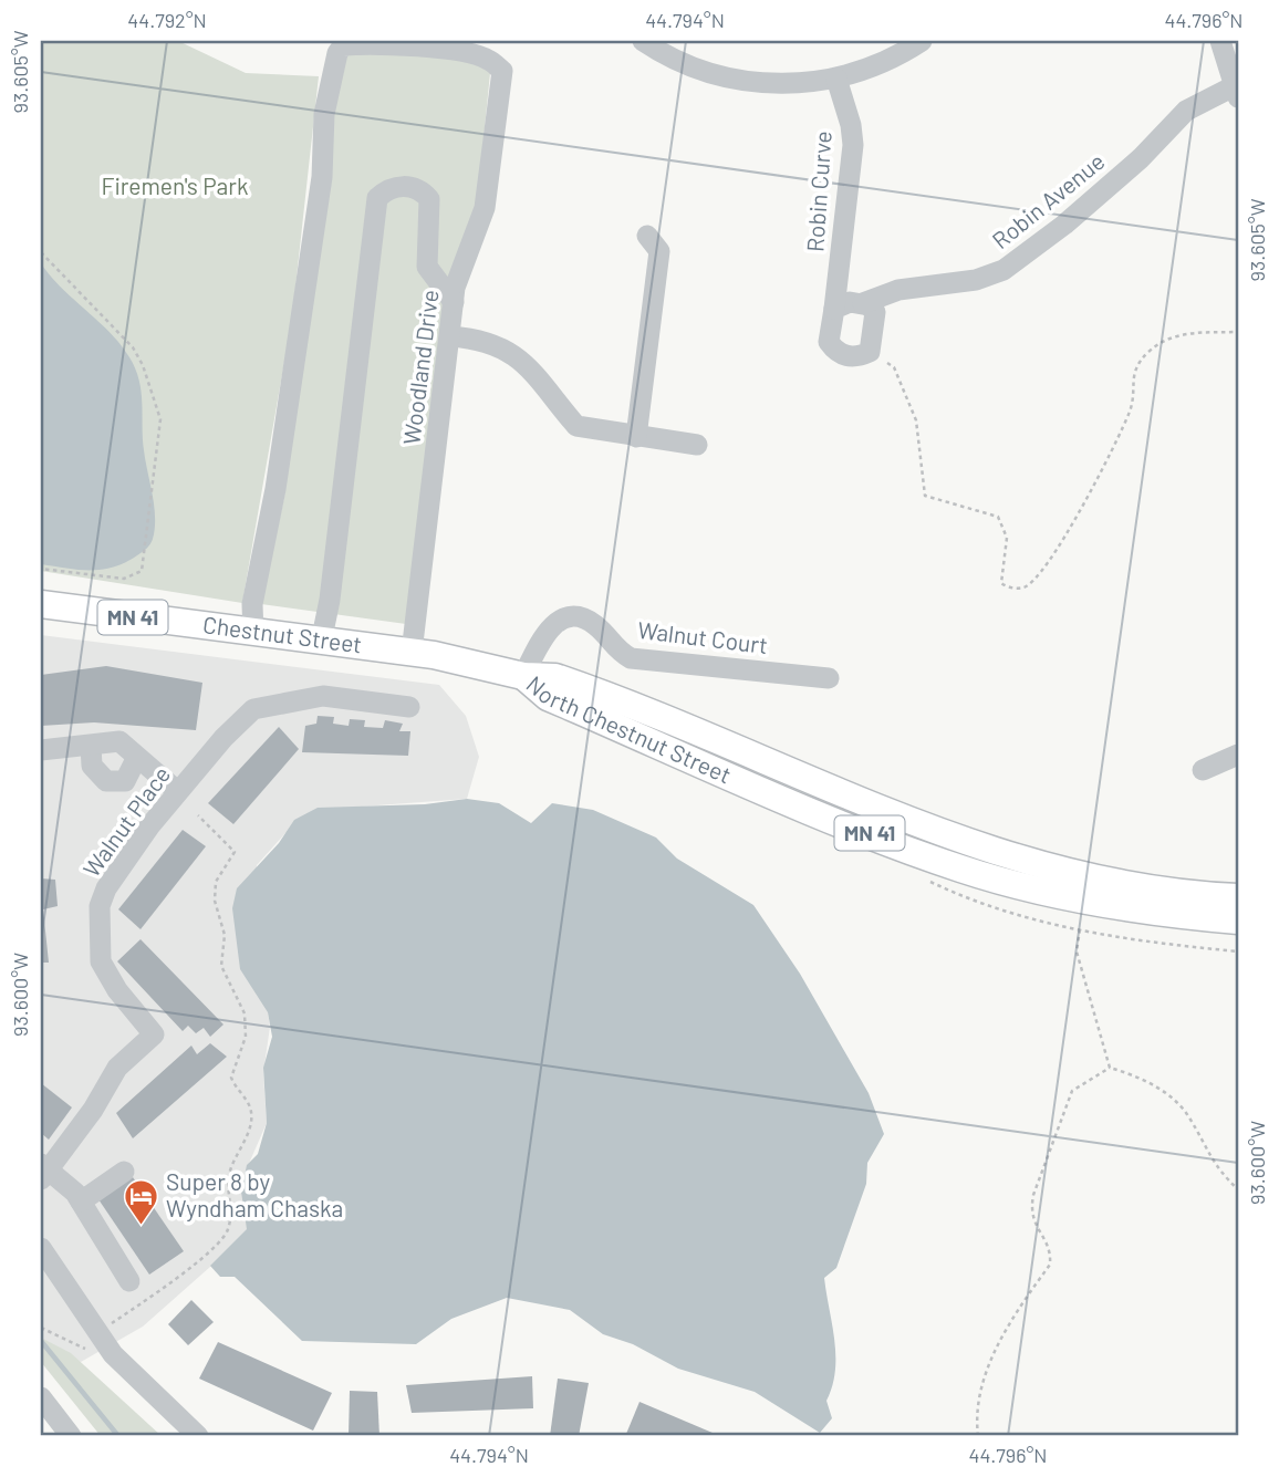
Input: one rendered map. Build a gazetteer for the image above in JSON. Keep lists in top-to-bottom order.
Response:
{
  "streets": {
    "main road": ["MN 41", "Chestnut Street", "North Chestnut Street"],
    "street": [
      "Robin Curve",
      "Robin Avenue",
      "Woodland Drive",
      "Walnut Court",
      "Walnut Place"
    ]
  },
  "crossings": [
    ["Robin Curve", "Robin Avenue"],
    ["Woodland Drive", "Chestnut Street"],
    ["Chestnut Street", "Walnut Court"],
    ["Chestnut Street", "North Chestnut Street"],
    ["Walnut Court", "North Chestnut Street"]
  ],
  "parks": ["Firemen's Park"],
  "places": {
    "hotel": ["Super 8 by Wyndham Chaska"]
  },
  "coordinates": [
    "44.792°N",
    "44.794°N",
    "44.796°N",
    "93.605°W",
    "93.600°W"
  ]
}
